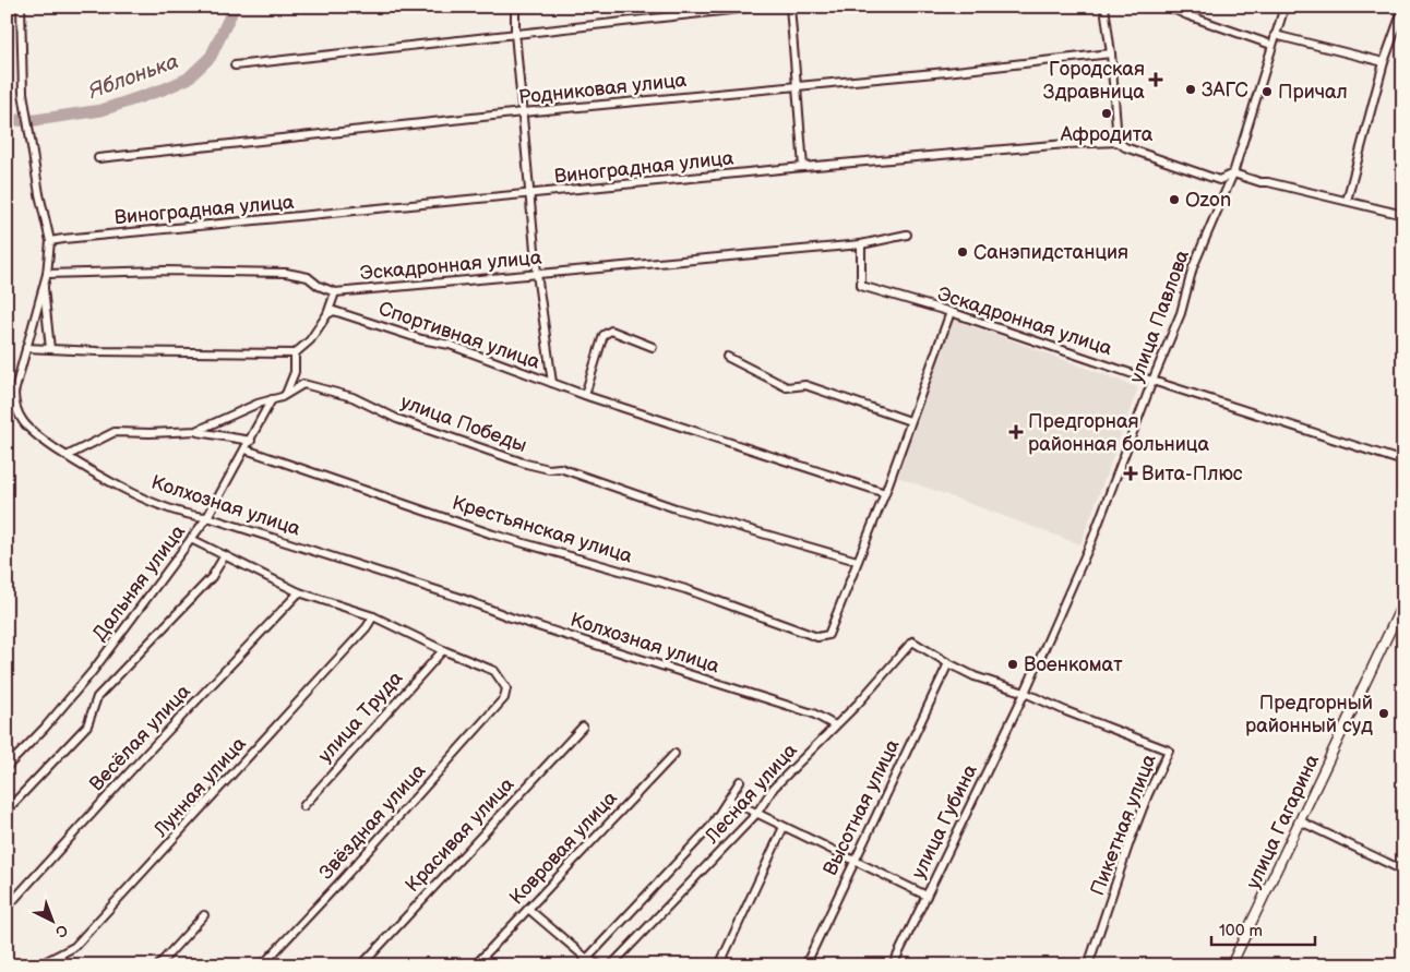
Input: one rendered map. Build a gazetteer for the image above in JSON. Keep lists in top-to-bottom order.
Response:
{
  "streets": {
    "street": [
      "Родниковая улица",
      "Виноградная улица",
      "Эскадронная улица",
      "улица Павлова",
      "Спортивная улица",
      "улица Победы",
      "Колхозная улица",
      "Крестьянская улица",
      "Дальняя улица",
      "улица Труда",
      "Весёлая улица",
      "Лунная улица",
      "Лесная улица",
      "Высотная улица",
      "Звёздная улица",
      "улица Губина",
      "улица Гагарина",
      "Пикетная улица",
      "Красивая улица",
      "Ковровая улица"
    ]
  },
  "crossings": [
    ["Виноградная улица", "улица Павлова"],
    ["Виноградная улица", "Колхозная улица"],
    ["Эскадронная улица", "улица Павлова"],
    ["Эскадронная улица", "Колхозная улица"],
    ["улица Павлова", "улица Губина"],
    ["улица Павлова", "Пикетная улица"],
    ["улица Победы", "Колхозная улица"],
    ["улица Победы", "Крестьянская улица"],
    ["улица Победы", "Дальняя улица"],
    ["Колхозная улица", "Дальняя улица"],
    ["Колхозная улица", "Лесная улица"],
    ["Крестьянская улица", "Дальняя улица"],
    ["улица Труда", "Звёздная улица"],
    ["Лесная улица", "Высотная улица"],
    ["улица Губина", "Пикетная улица"]
  ],
  "water": ["Яблонька"],
  "places": {
    "health": ["Городская Здравница", "Предгорная районная больница", "Вита-Плюс"],
    "other": [
      "ЗАГС",
      "Причал",
      "Афродита",
      "Ozon",
      "Санэпидстанция",
      "Военкомат",
      "Предгорный районный суд"
    ]
  },
  "scale_bar": "100 m",
  "north": "bottom right"
}
